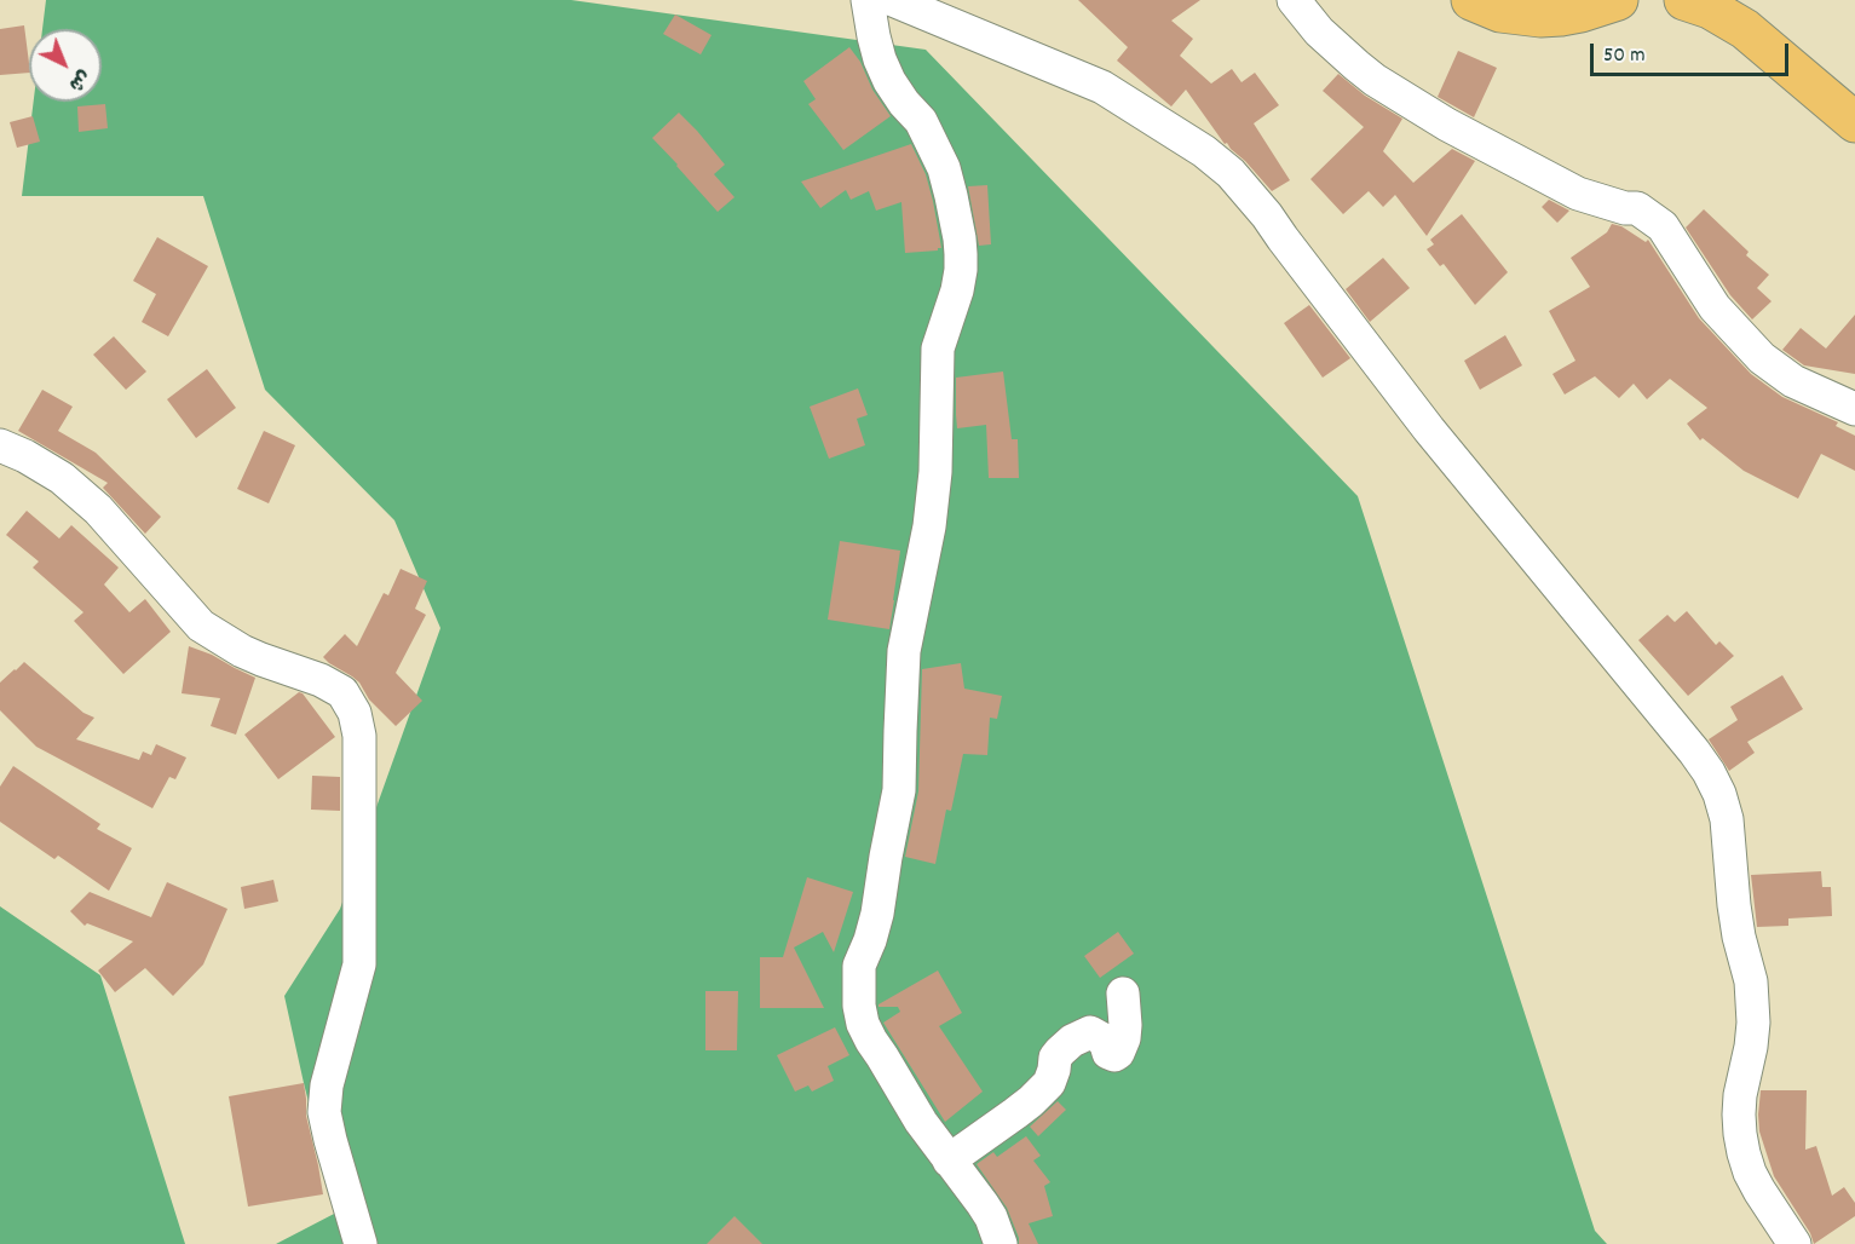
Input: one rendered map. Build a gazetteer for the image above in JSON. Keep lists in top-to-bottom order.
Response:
{
  "scale_bar": "50 m",
  "north": "bottom right"
}
